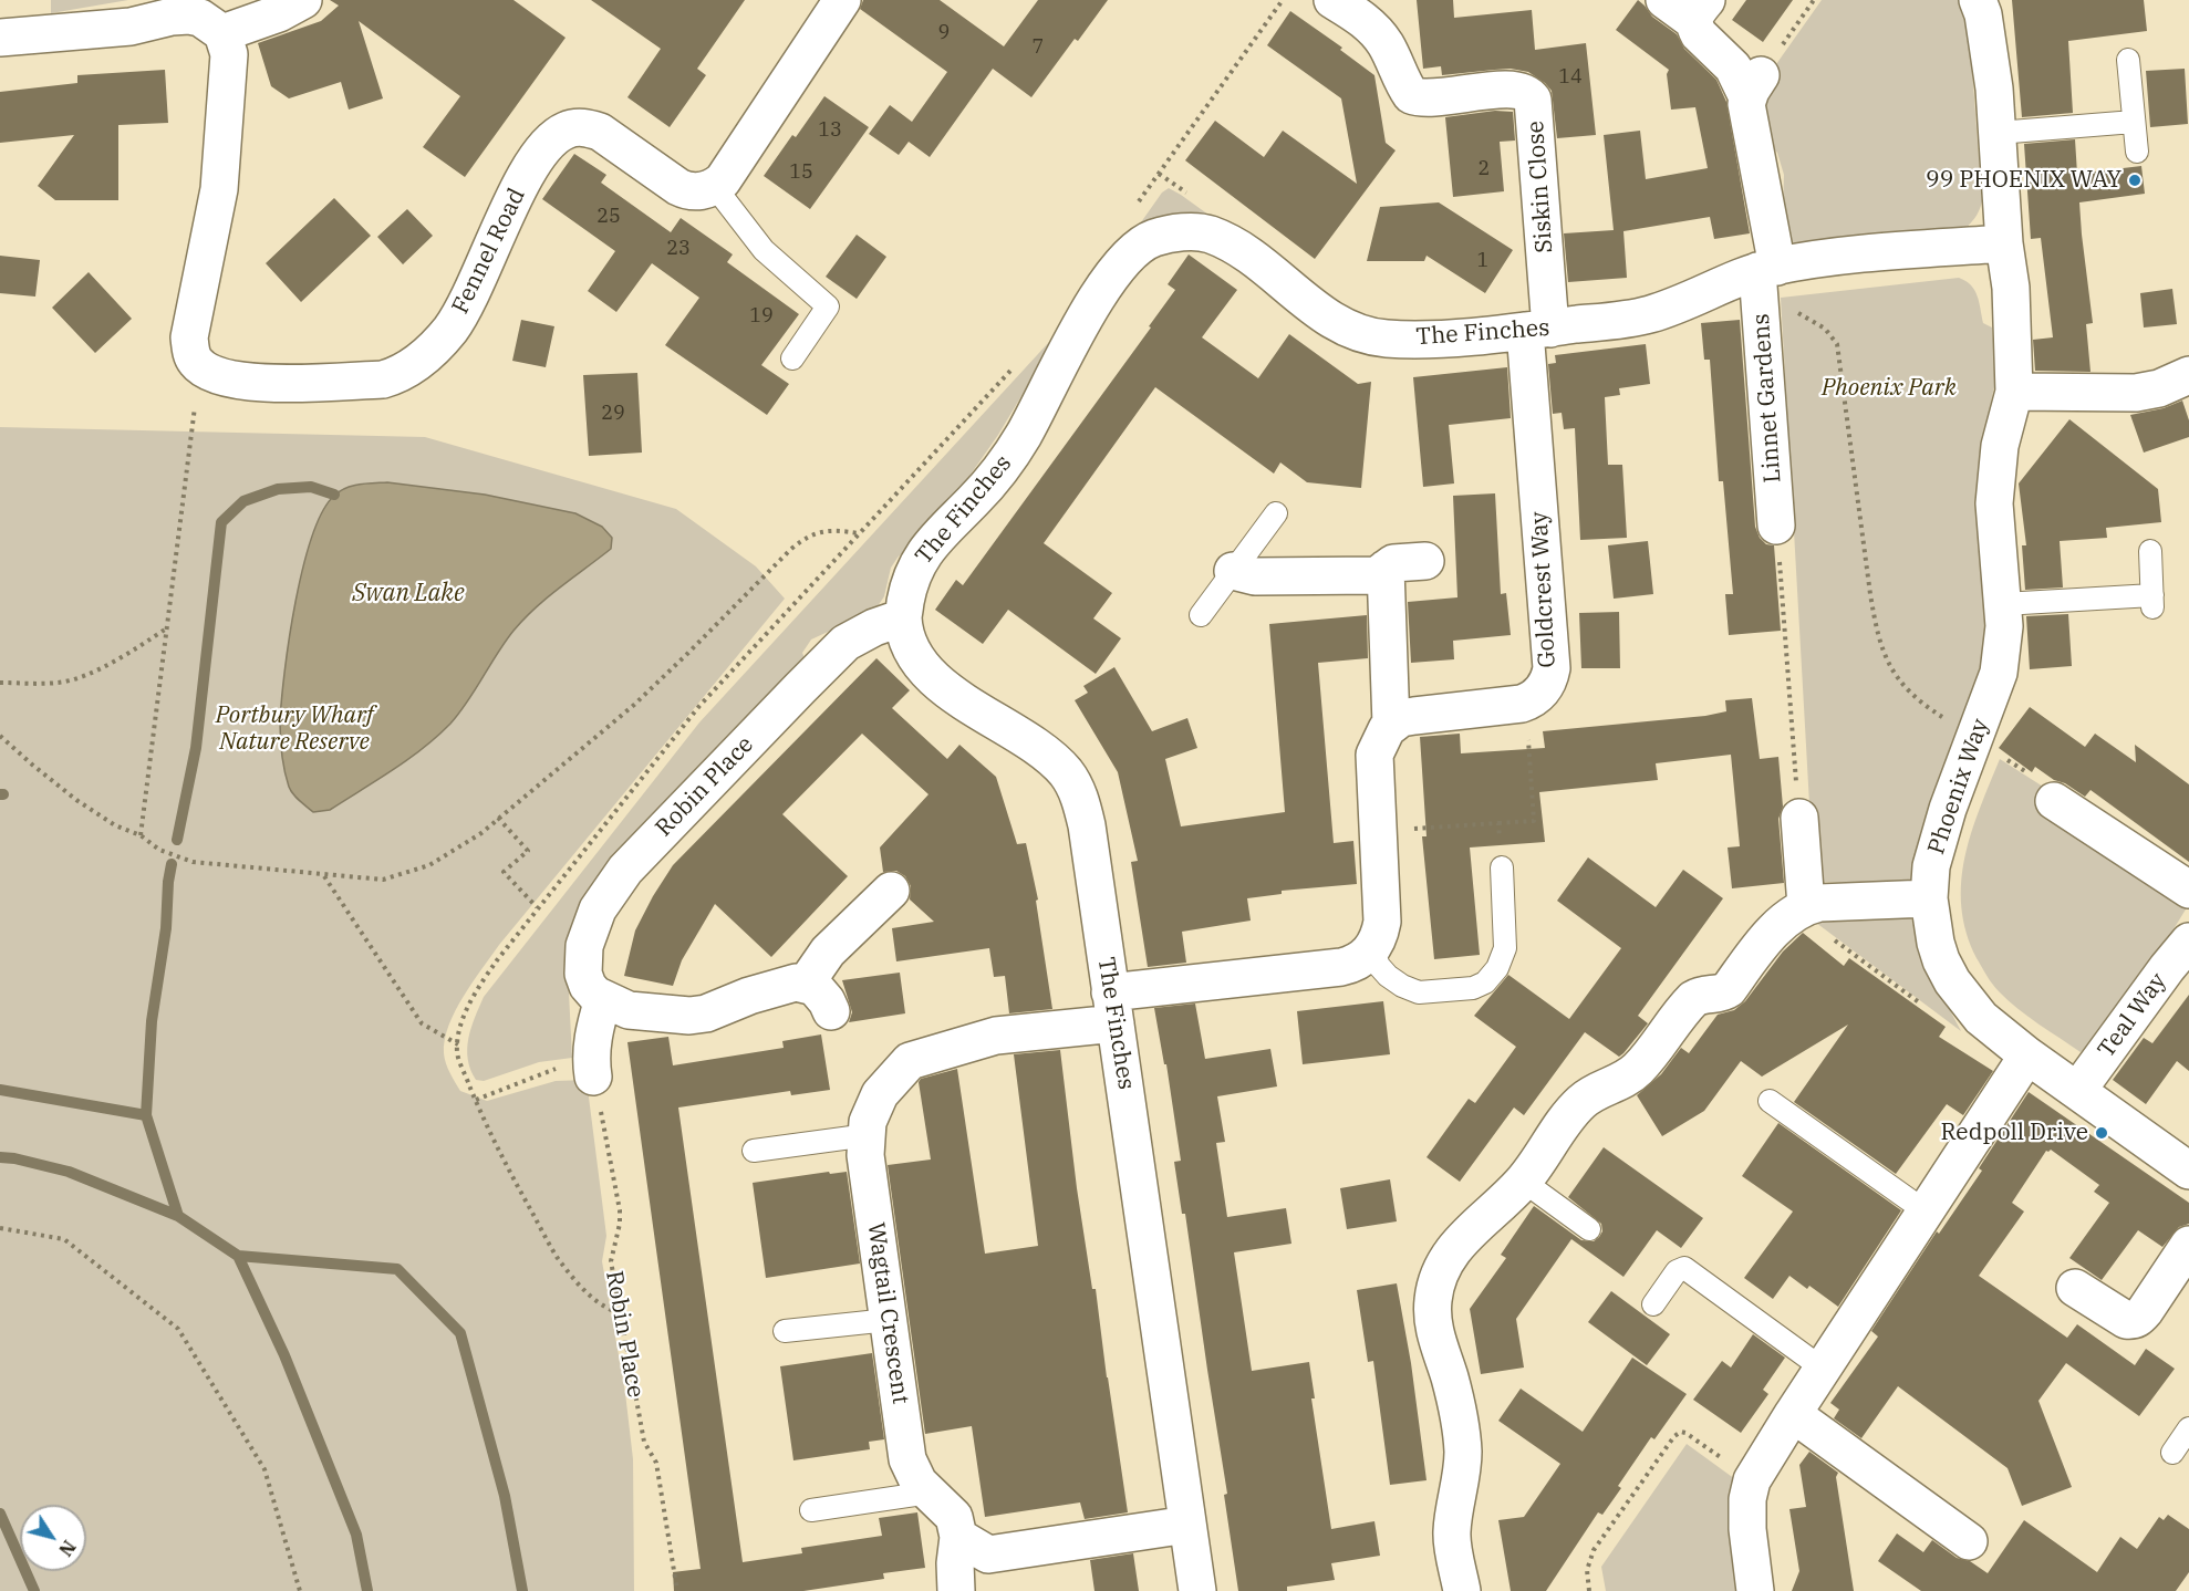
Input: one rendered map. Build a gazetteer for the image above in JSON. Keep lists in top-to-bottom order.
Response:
{
  "streets": {
    "street": [
      "Siskin Close",
      "Fennel Road",
      "The Finches",
      "Linnet Gardens",
      "Goldcrest Way",
      "Robin Place",
      "Phoenix Way",
      "Teal Way",
      "Wagtail Crescent"
    ]
  },
  "crossings": [
    ["Siskin Close", "The Finches"],
    ["Siskin Close", "Goldcrest Way"],
    ["The Finches", "Linnet Gardens"],
    ["The Finches", "Goldcrest Way"],
    ["The Finches", "Robin Place"],
    ["The Finches", "Phoenix Way"],
    ["The Finches", "Wagtail Crescent"],
    ["Phoenix Way", "Teal Way"]
  ],
  "water": ["Swan Lake"],
  "parks": ["Phoenix Park", "Portbury Wharf Nature Reserve"],
  "places": ["99 PHOENIX WAY", "Redpoll Drive"],
  "house_numbers": [
    "9",
    "7",
    "14",
    "13",
    "2",
    "15",
    "25",
    "23",
    "1",
    "19",
    "29"
  ],
  "north": "bottom right"
}
